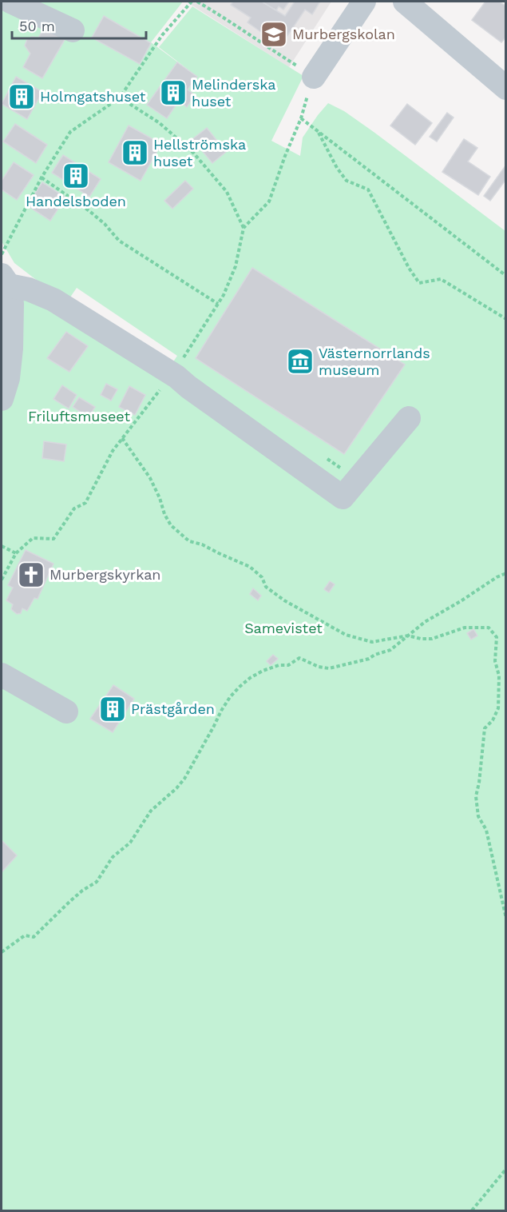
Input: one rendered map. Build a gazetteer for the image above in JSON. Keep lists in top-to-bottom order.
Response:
{
  "parks": ["Friluftsmuseet", "Samevistet"],
  "places": {
    "school or university": ["Murbergskolan"],
    "building": [
      "Melinderska huset",
      "Holmgatshuset",
      "Hellströmska huset",
      "Handelsboden",
      "Prästgården"
    ],
    "museum": ["Västernorrlands museum"],
    "church": ["Murbergskyrkan"]
  },
  "scale_bar": "50 m"
}
